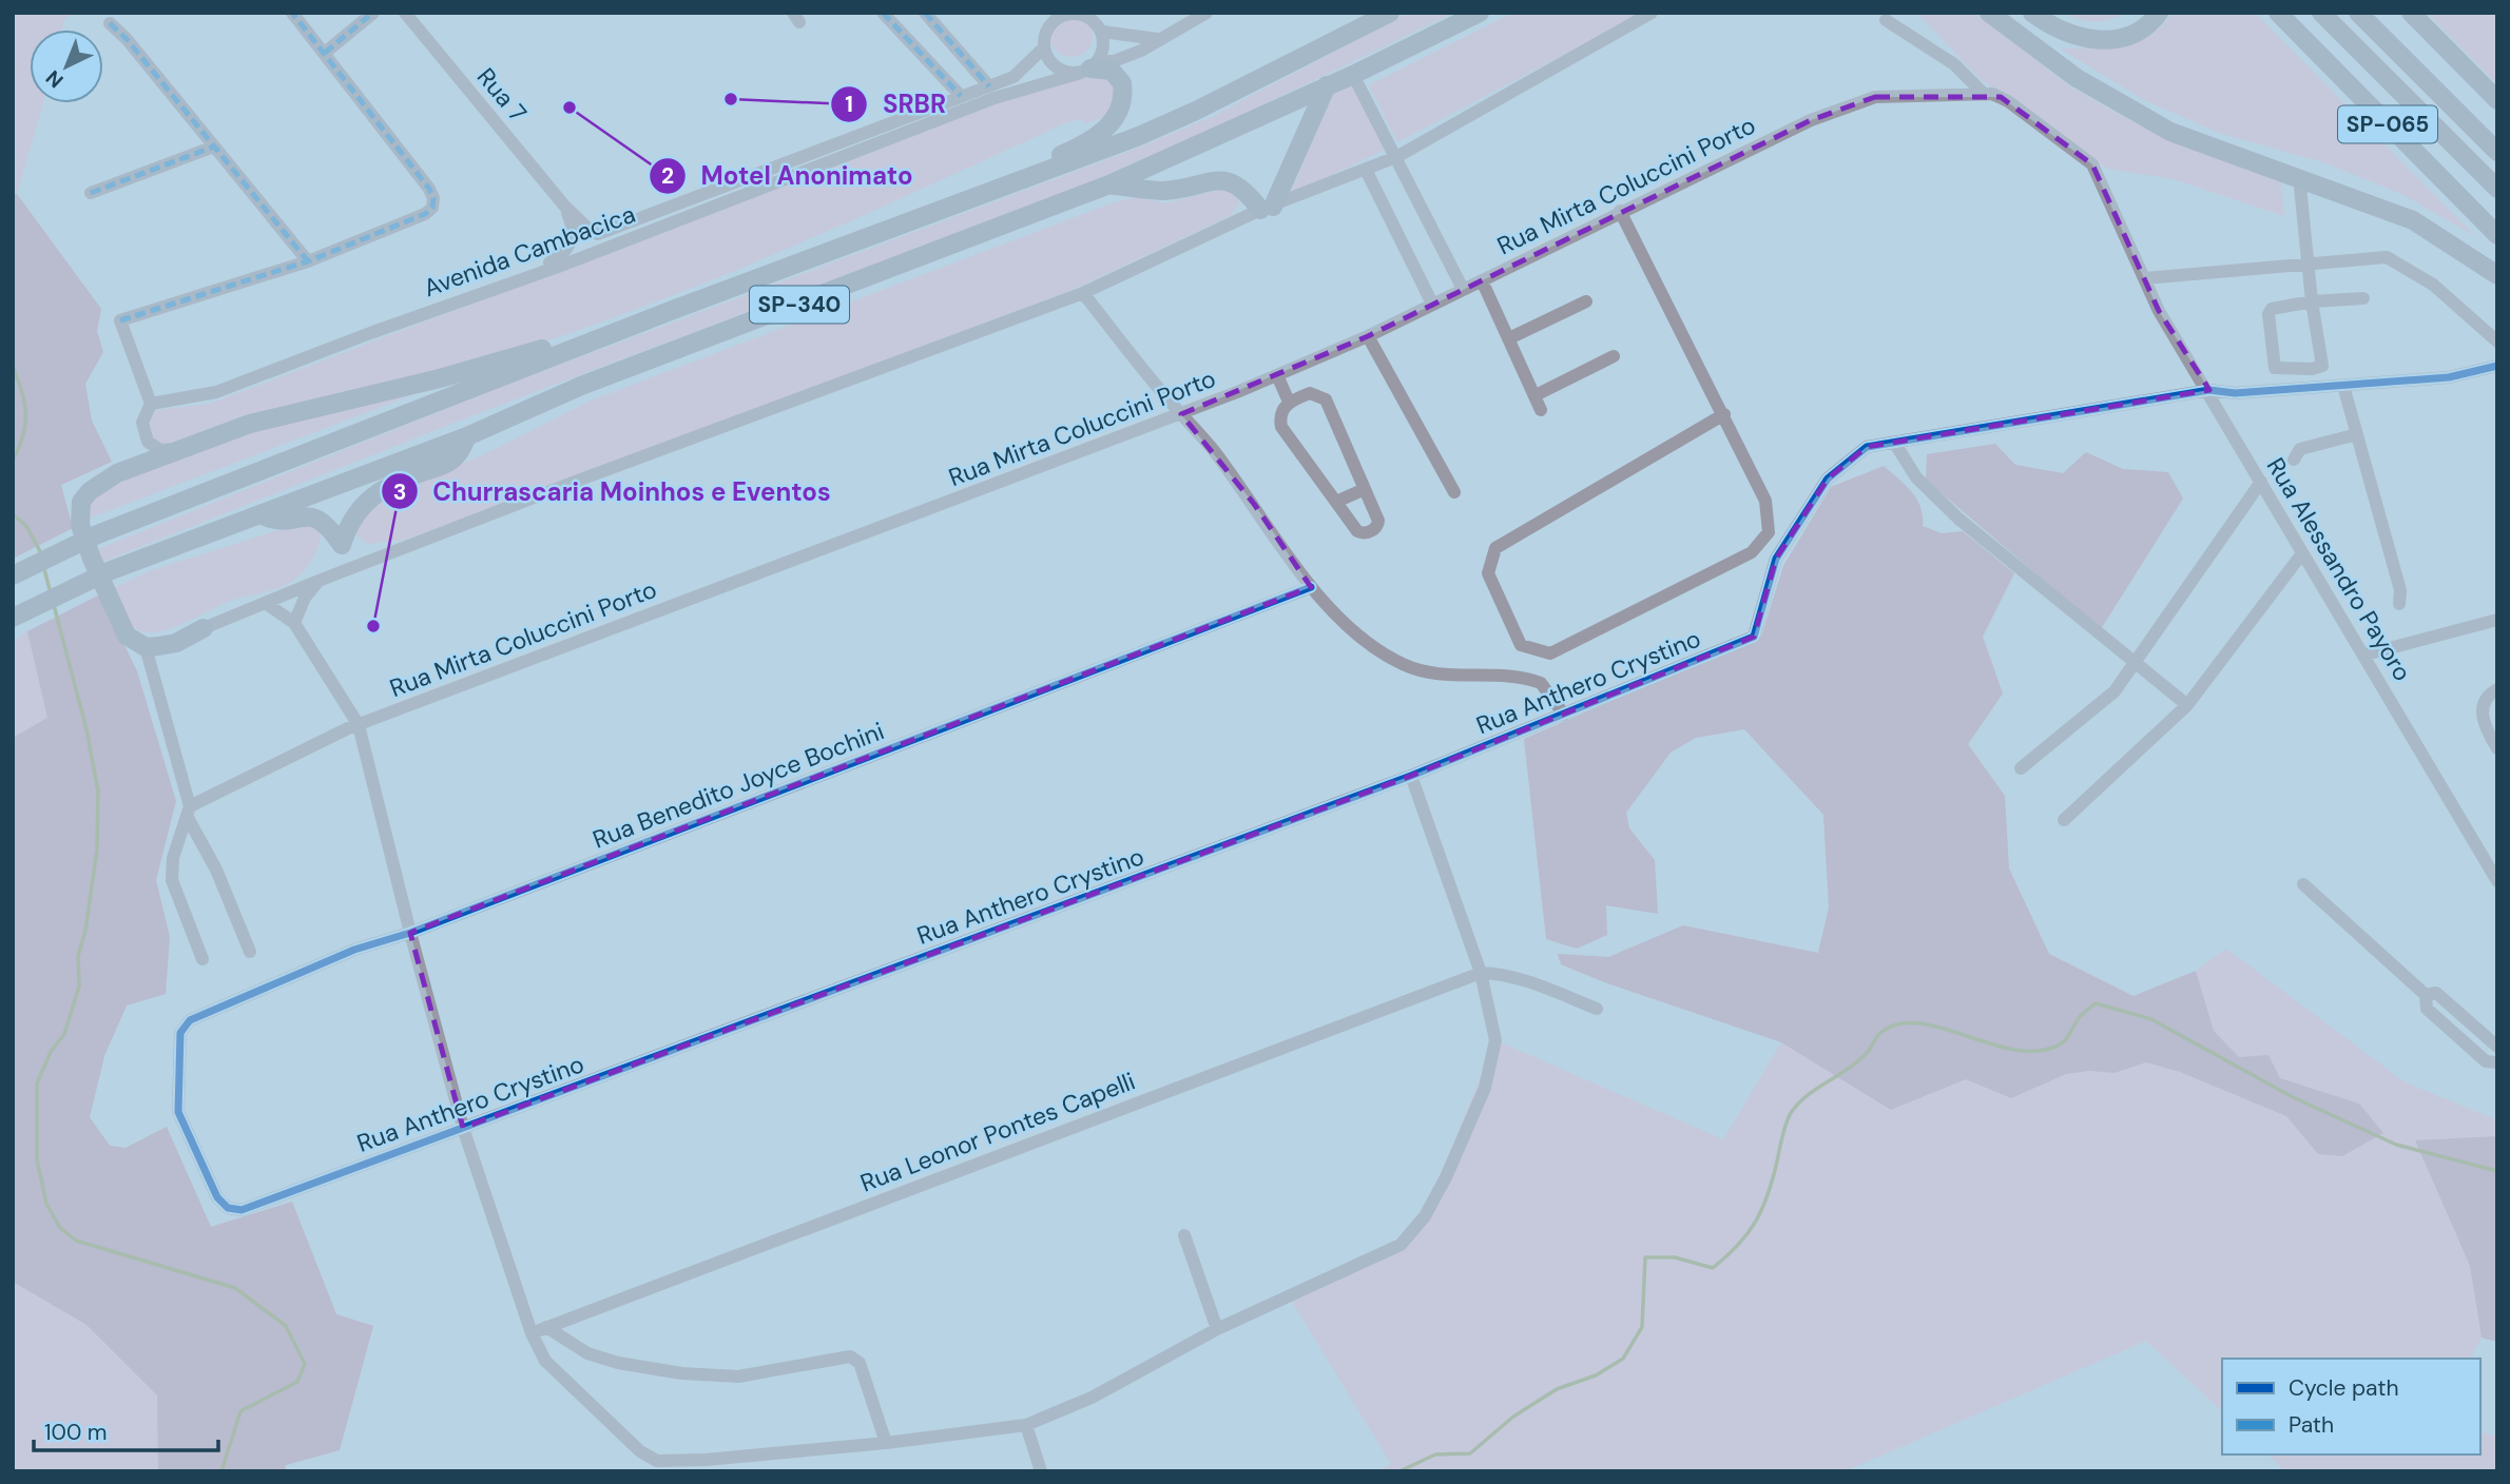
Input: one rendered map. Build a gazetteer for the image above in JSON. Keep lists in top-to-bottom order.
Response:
{
  "streets": {
    "highway": ["SP-065", "SP-340"],
    "street": [
      "Rua 7",
      "Rua Mirta Coluccini Porto",
      "Avenida Cambacica",
      "Rua Alessandro Payoro",
      "Rua Anthero Crystino",
      "Rua Benedito Joyce Bochini",
      "Rua Leonor Pontes Capelli"
    ]
  },
  "crossings": [
    ["Rua 7", "Avenida Cambacica"],
    ["Rua Mirta Coluccini Porto", "Rua Alessandro Payoro"],
    ["Rua Anthero Crystino", "Rua Benedito Joyce Bochini"]
  ],
  "places": ["SRBR", "Motel Anonimato", "Churrascaria Moinhos e Eventos"],
  "legend": ["Cycle path", "Path"],
  "scale_bar": "100 m",
  "north": "bottom left"
}
